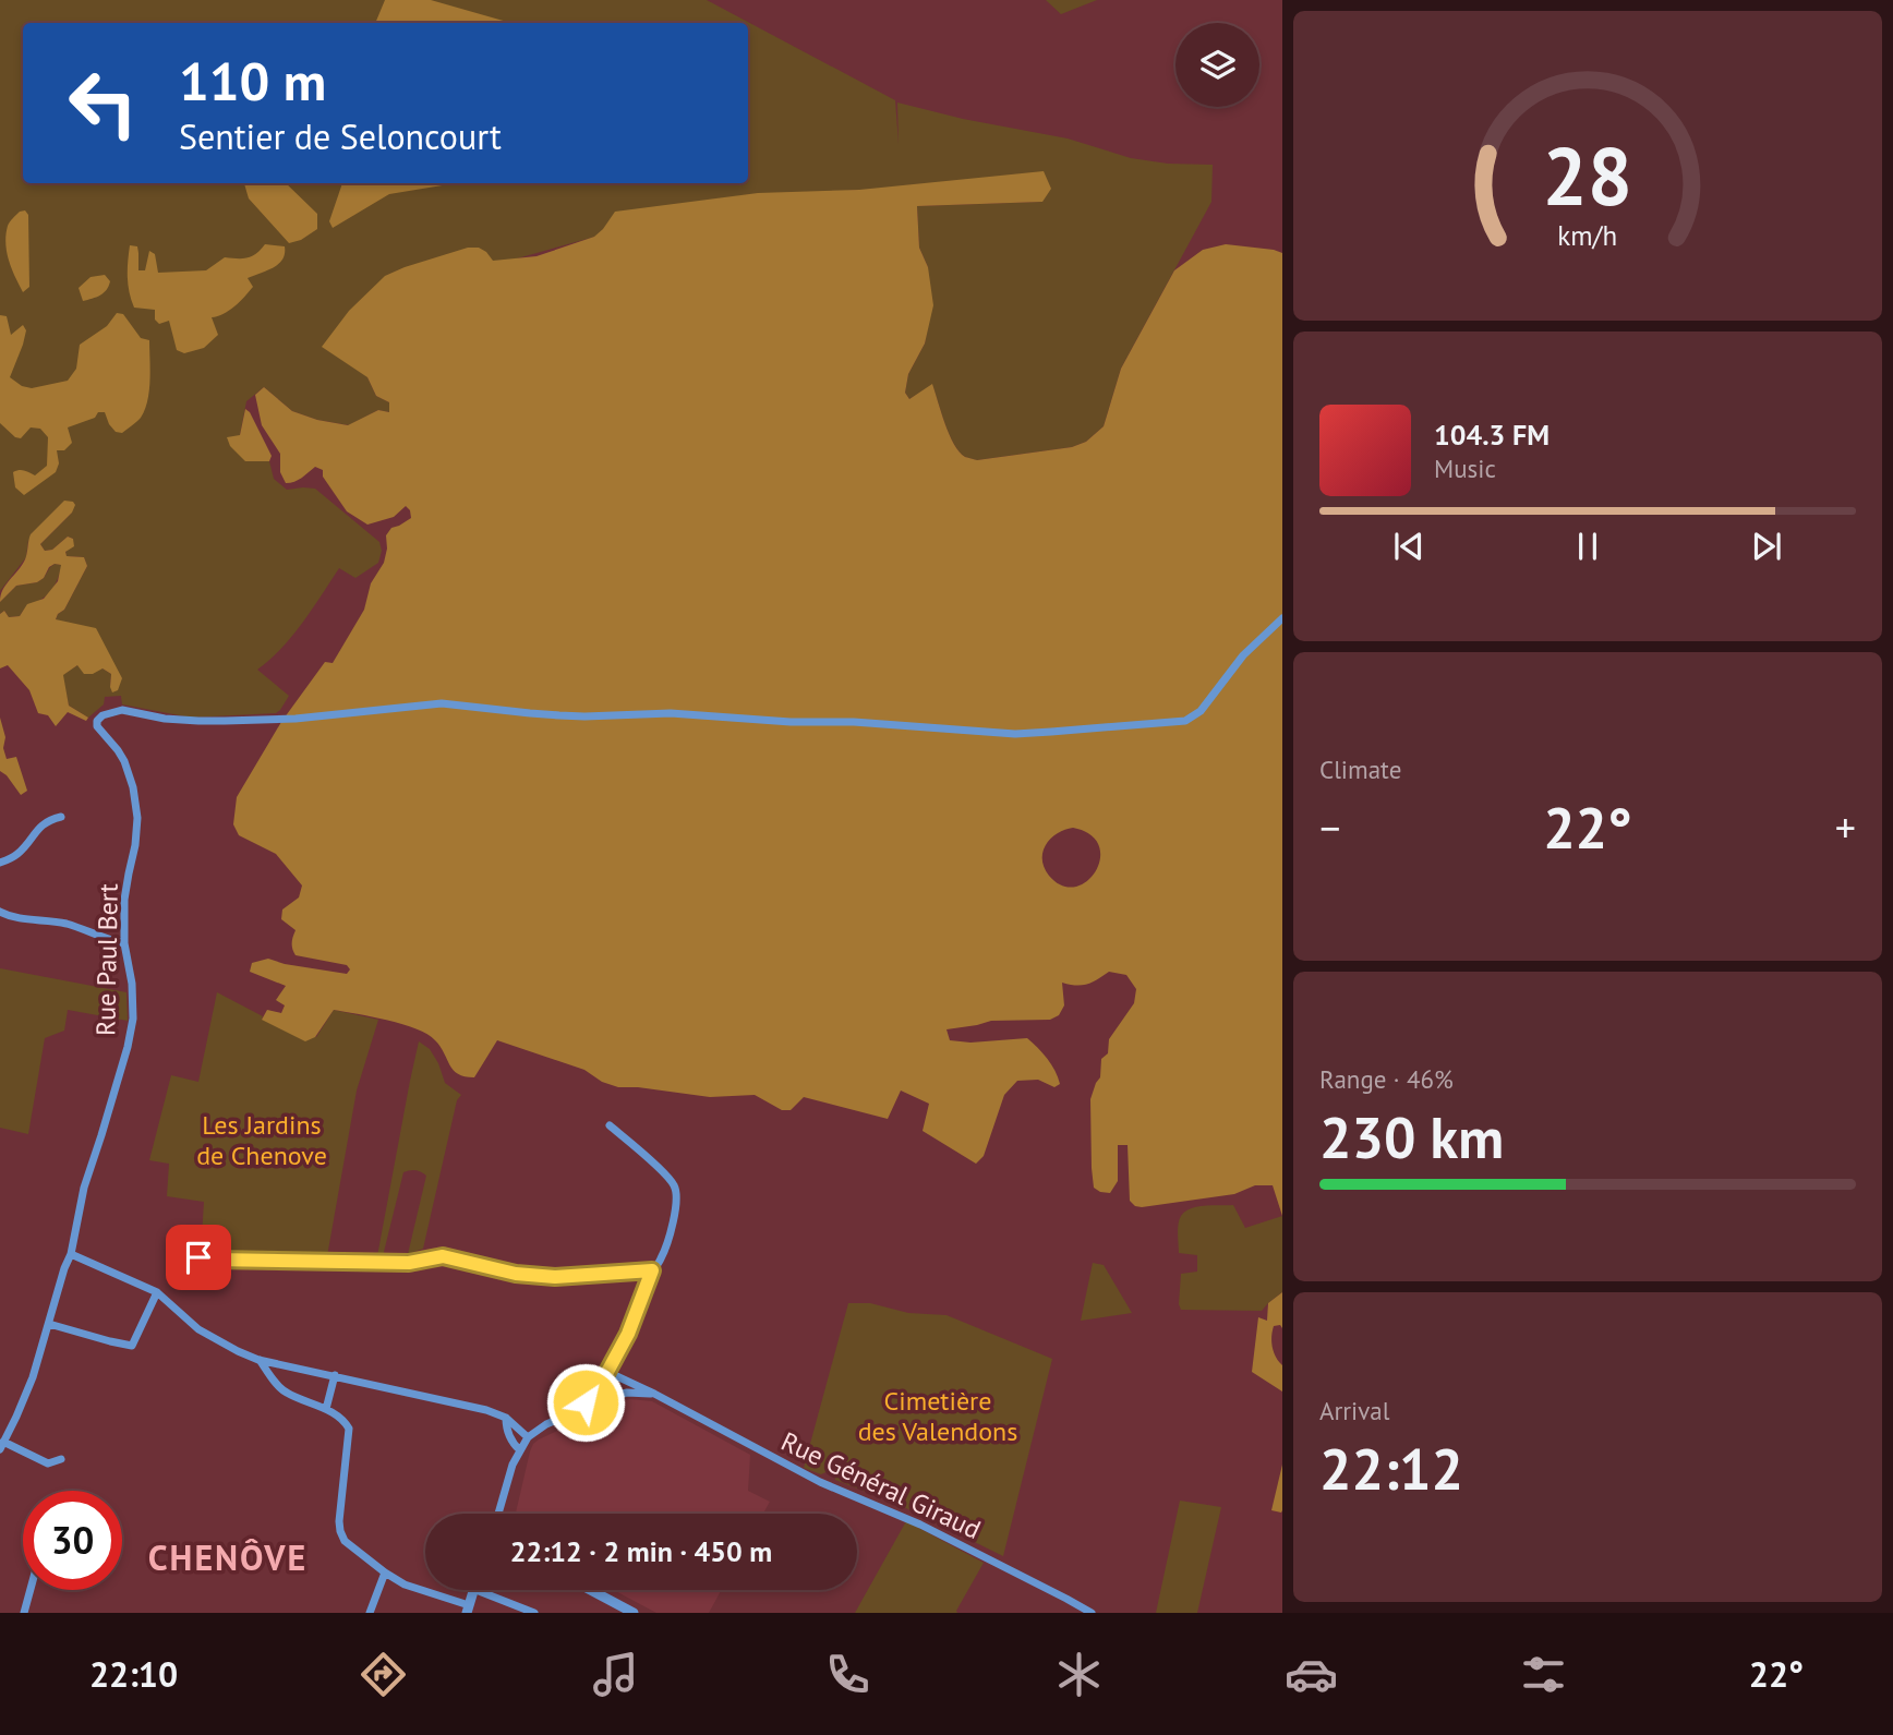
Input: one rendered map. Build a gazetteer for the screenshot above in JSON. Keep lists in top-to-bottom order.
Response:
{
  "streets": {
    "street": ["Rue Paul Bert", "Rue Général Giraud"]
  },
  "districts": ["CHENÔVE"],
  "parks": ["Les Jardins de Chenove", "Cimetière des Valendons"],
  "page": {
    "turn": ["110 m", "Sentier de Seloncourt"],
    "song": ["104.3 FM", "Music"],
    "tile": [
      "Climate",
      ["Range · 46%", "230 km"],
      ["Arrival", "22:12"]
    ],
    "heat": ["−", "22°", "+"],
    "limit": "30",
    "trip": "22:12 · 2 min · 450 m",
    "tabs": ["22:10", "22°"],
    "gauge": ["28", "km/h"]
  }
}
